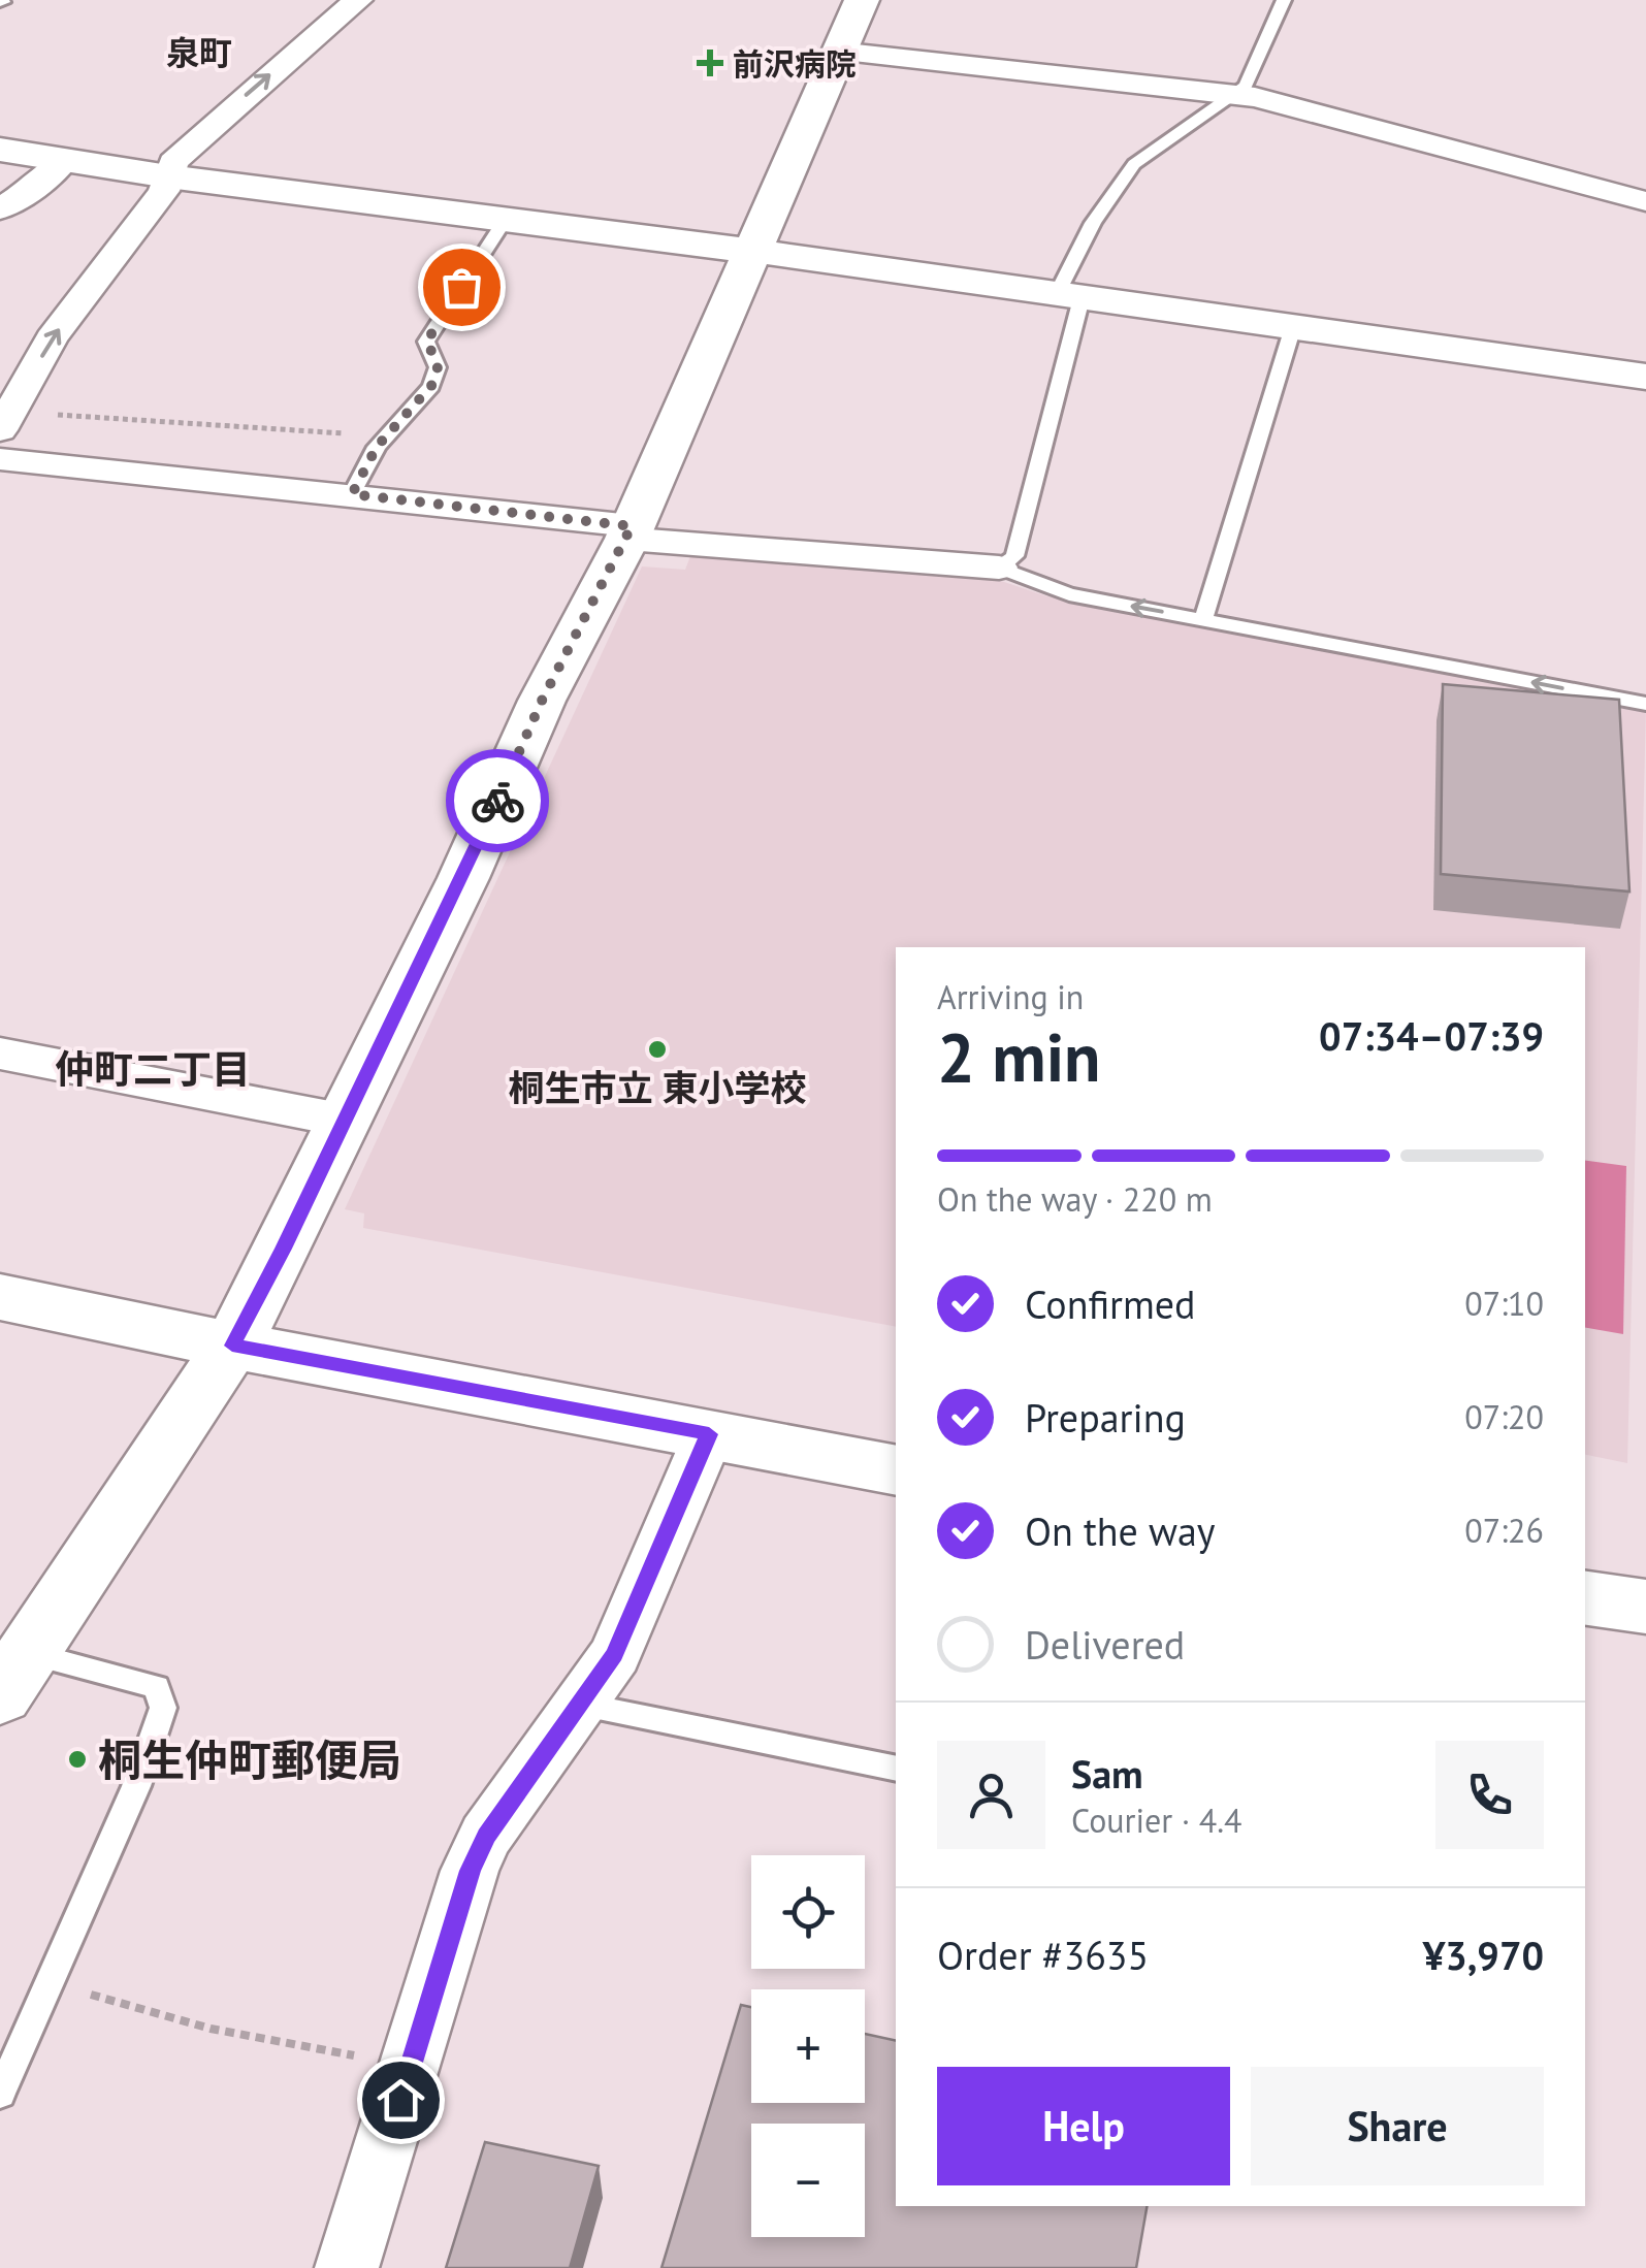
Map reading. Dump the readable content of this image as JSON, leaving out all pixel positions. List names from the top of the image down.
{
  "districts": ["泉町", "仲町二丁目"],
  "places": {
    "health": ["前沢病院"],
    "other": ["桐生市立 東小学校", "桐生仲町郵便局"]
  },
  "page": {
    "heading": ["2 min", "Arriving in", "07:34–07:39"],
    "panel": [
      "Sam",
      "Courier · 4.4",
      "Order #3635",
      "¥3,970"
    ],
    "bar": "On the way · 220 m",
    "list": [
      ["Confirmed", "07:10"],
      ["Preparing", "07:20"],
      ["On the way", "07:26"],
      "Delivered"
    ],
    "map_buttons": ["+", "−"],
    "buttons": ["Help", "Share"]
  }
}
